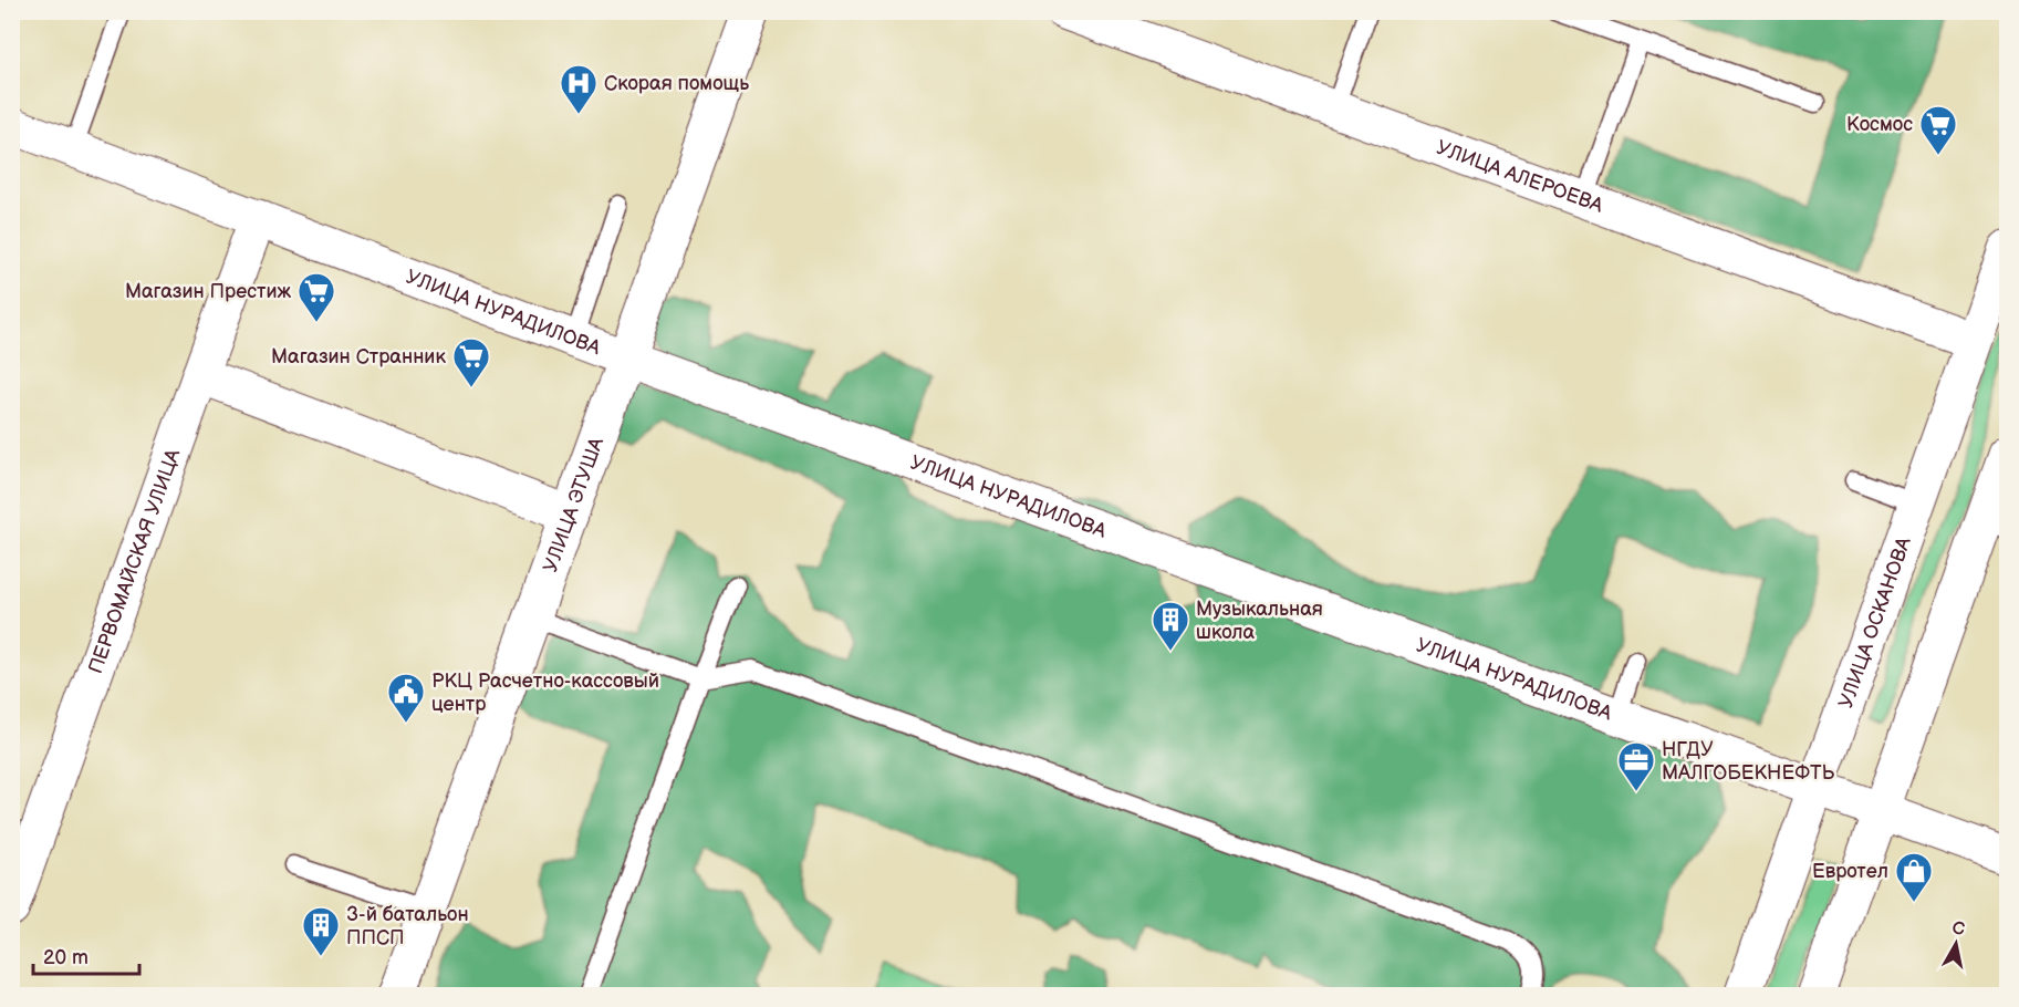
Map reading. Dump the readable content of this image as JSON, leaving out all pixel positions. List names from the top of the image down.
{
  "streets": {
    "street": [
      "УЛИЦА АЛЕРОЕВА",
      "УЛИЦА НУРАДИЛОВА",
      "УЛИЦА ЭТУША",
      "ПЕРВОМАЙСКАЯ УЛИЦА",
      "УЛИЦА ОСКАНОВА"
    ]
  },
  "crossings": [
    ["УЛИЦА АЛЕРОЕВА", "УЛИЦА ОСКАНОВА"],
    ["УЛИЦА НУРАДИЛОВА", "УЛИЦА ЭТУША"],
    ["УЛИЦА НУРАДИЛОВА", "ПЕРВОМАЙСКАЯ УЛИЦА"],
    ["УЛИЦА НУРАДИЛОВА", "УЛИЦА ОСКАНОВА"]
  ],
  "places": {
    "hospital": ["Скорая помощь"],
    "supermarket": ["Космос", "Магазин Престиж", "Магазин Странник"],
    "building": ["Музыкальная школа", "3-й батальон ППСП"],
    "public building": ["РКЦ Расчетно-кассовый центр"],
    "office": ["НГДУ МАЛГОБЕКНЕФТЬ"],
    "shop": ["Евротел"]
  },
  "scale_bar": "20 m",
  "north": "top"
}
